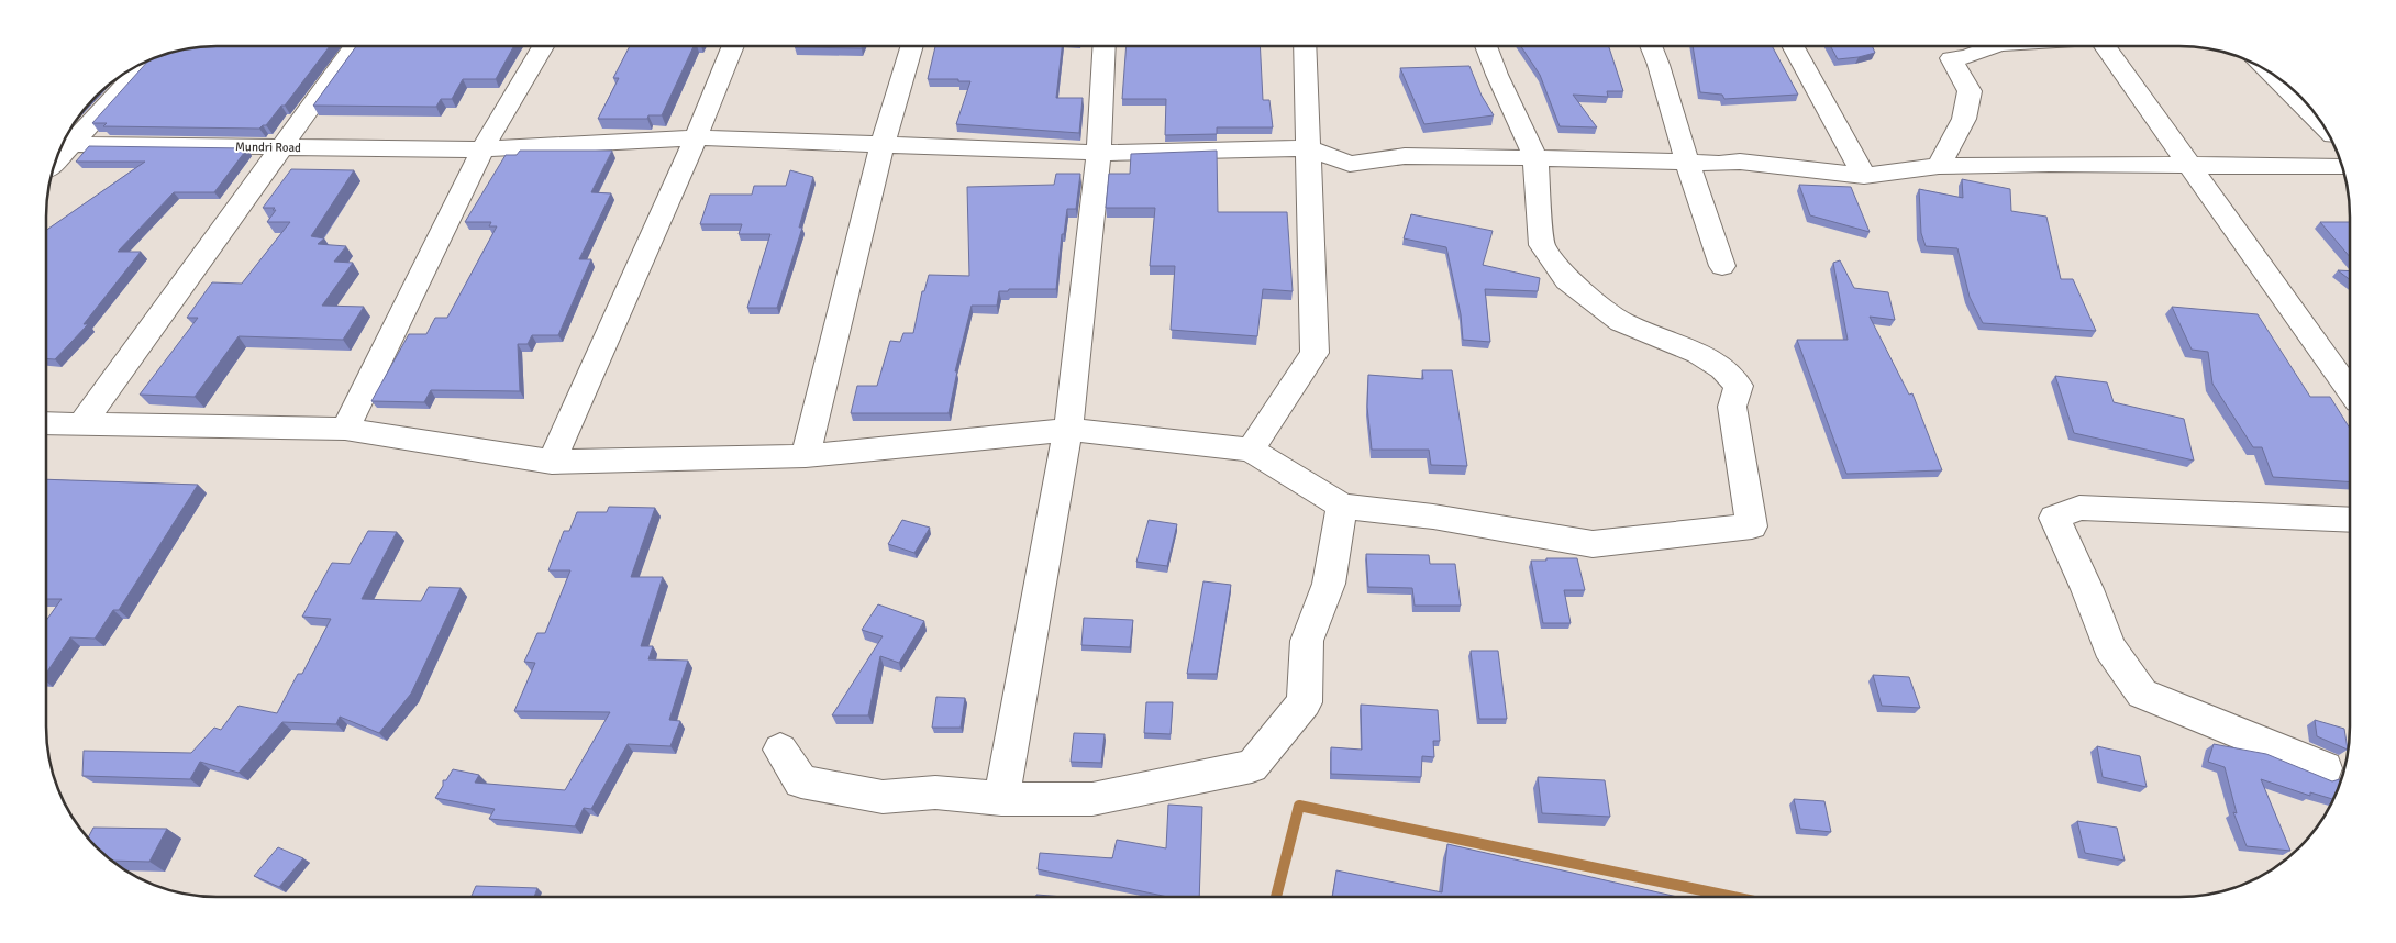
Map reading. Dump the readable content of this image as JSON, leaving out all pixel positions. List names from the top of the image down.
{
  "streets": {
    "street": ["Mundri Road"]
  }
}
